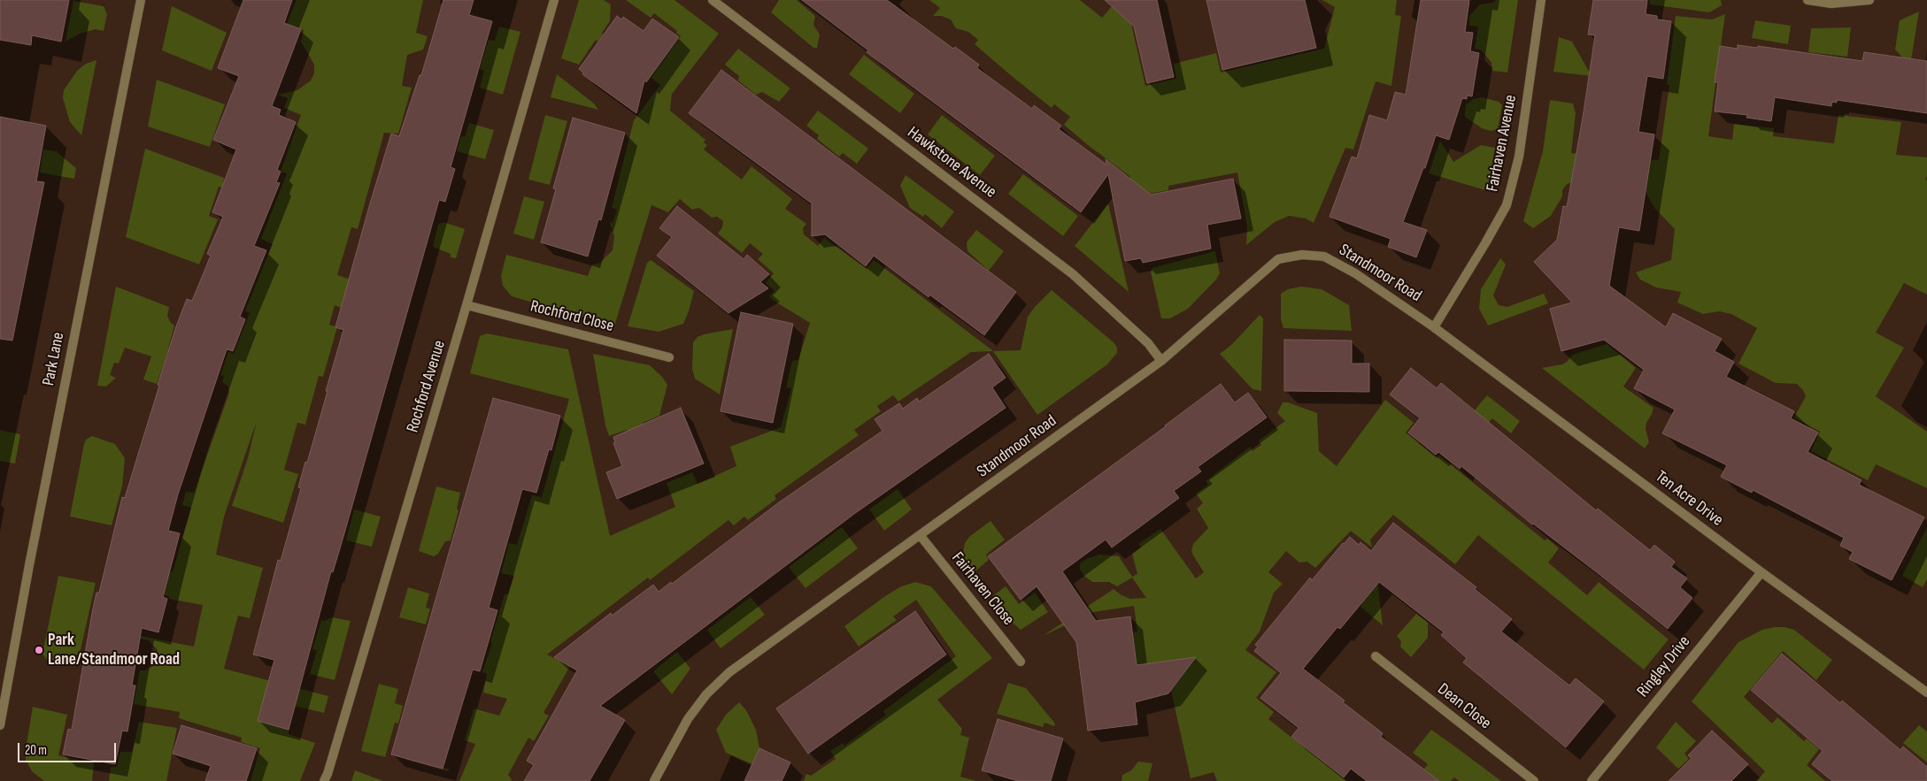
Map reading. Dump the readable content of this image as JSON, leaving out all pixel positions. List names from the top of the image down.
{
  "streets": {
    "street": [
      "Fairhaven Avenue",
      "Hawkstone Avenue",
      "Standmoor Road",
      "Rochford Close",
      "Park Lane",
      "Rochford Avenue",
      "Ten Acre Drive",
      "Fairhaven Close",
      "Ringley Drive",
      "Dean Close"
    ]
  },
  "crossings": [
    ["Fairhaven Avenue", "Standmoor Road"],
    ["Fairhaven Avenue", "Ten Acre Drive"],
    ["Hawkstone Avenue", "Standmoor Road"],
    ["Standmoor Road", "Ten Acre Drive"],
    ["Standmoor Road", "Fairhaven Close"],
    ["Rochford Close", "Rochford Avenue"],
    ["Ten Acre Drive", "Ringley Drive"]
  ],
  "places": ["Park Lane/Standmoor Road"],
  "scale_bar": "20 m"
}
